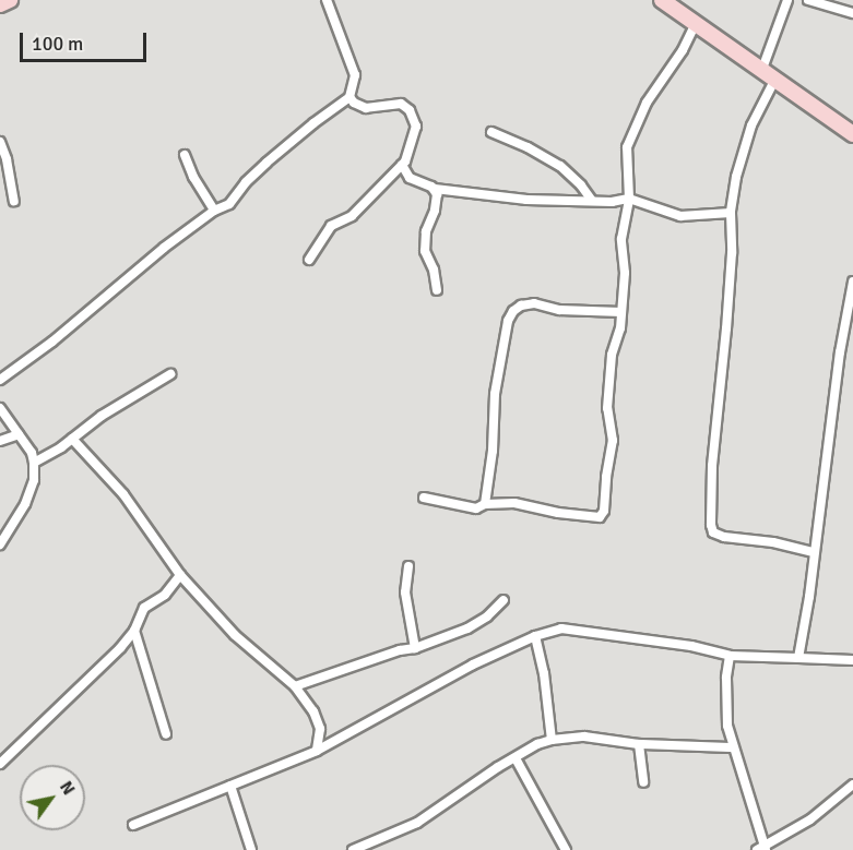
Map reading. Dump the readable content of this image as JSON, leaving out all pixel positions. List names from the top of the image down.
{
  "scale_bar": "100 m",
  "north": "top right"
}
